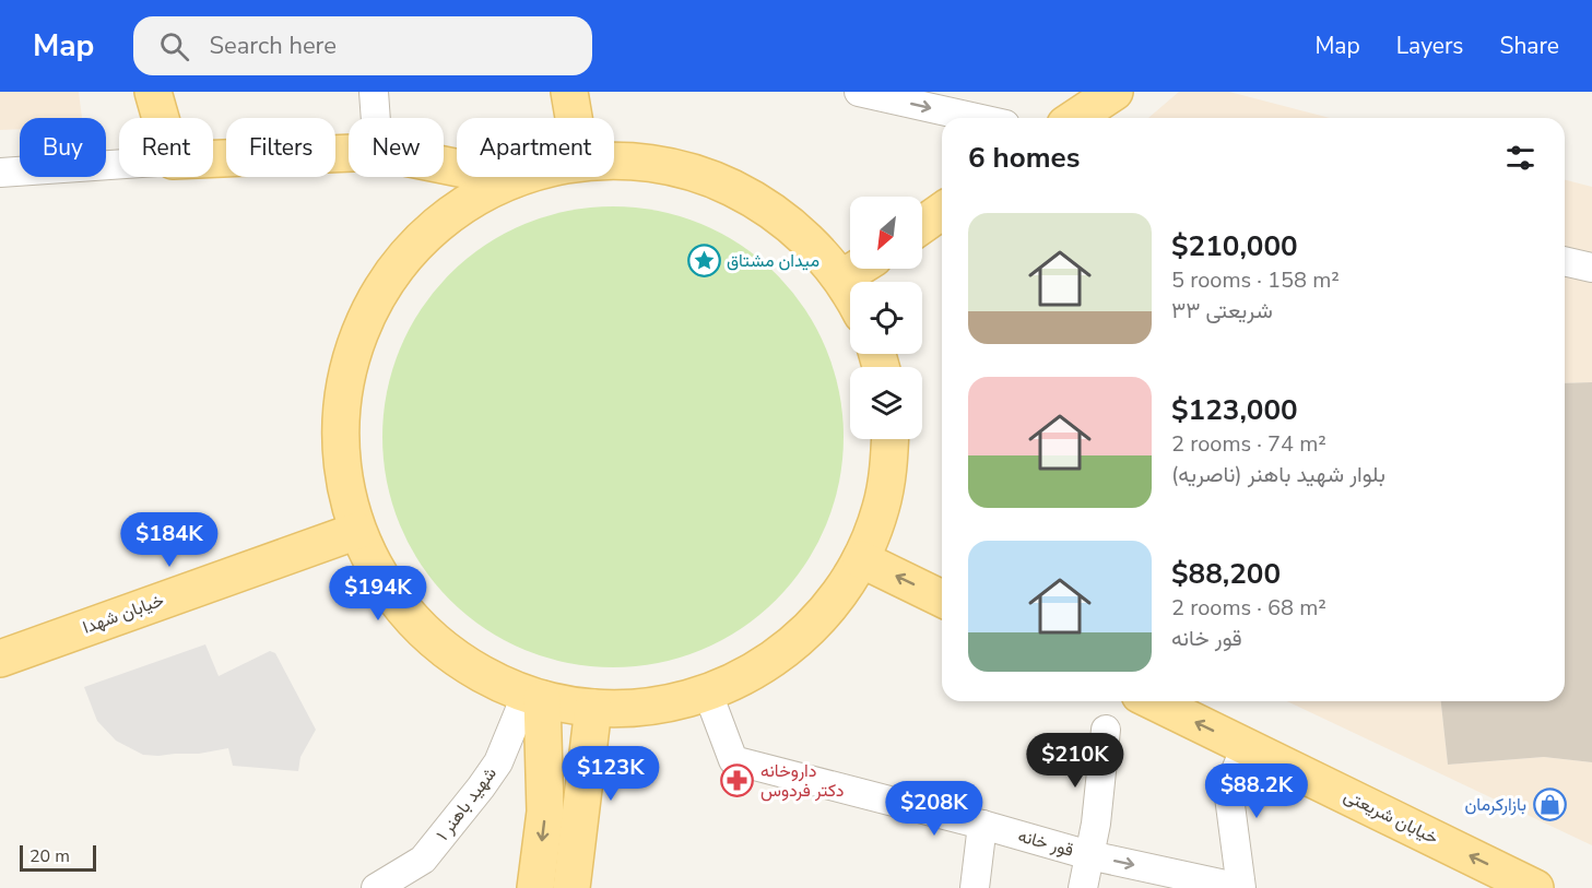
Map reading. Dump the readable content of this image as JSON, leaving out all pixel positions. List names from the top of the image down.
{
  "streets": {
    "main road": ["خیابان شهدا", "خیابان شریعتی"],
    "street": ["شهید باهنر ۱", "قور خانه"]
  },
  "crossings": [
    ["خیابان شریعتی", "قور خانه"]
  ],
  "one_way": ["خیابان شریعتی"],
  "places": {
    "place": ["ميدان مشتاق"],
    "pharmacy": ["داروخانه دکتر فردوس"],
    "shop": ["بازارکرمان"]
  },
  "scale_bar": "20 m",
  "north": "bottom left",
  "page": {
    "header": "Map",
    "search": "Search here",
    "nav": ["Map", "Layers", "Share"],
    "chip": [
      "Buy",
      "Rent",
      "Filters",
      "New",
      "Apartment"
    ],
    "heading": "6 homes",
    "list": [
      {
        "name": "$210,000",
        "note": "5 rooms · 158 m² · شریعتی ۳۳"
      },
      {
        "name": "$123,000",
        "note": "2 rooms · 74 m² · بلوار شهید باهنر (ناصریه)"
      },
      {
        "name": "$88,200",
        "note": "2 rooms · 68 m² · قور خانه"
      }
    ],
    "price": [
      "$184K",
      "$194K",
      "$210K",
      "$123K",
      "$88.2K",
      "$208K"
    ],
    "scale": "20 m"
  }
}
